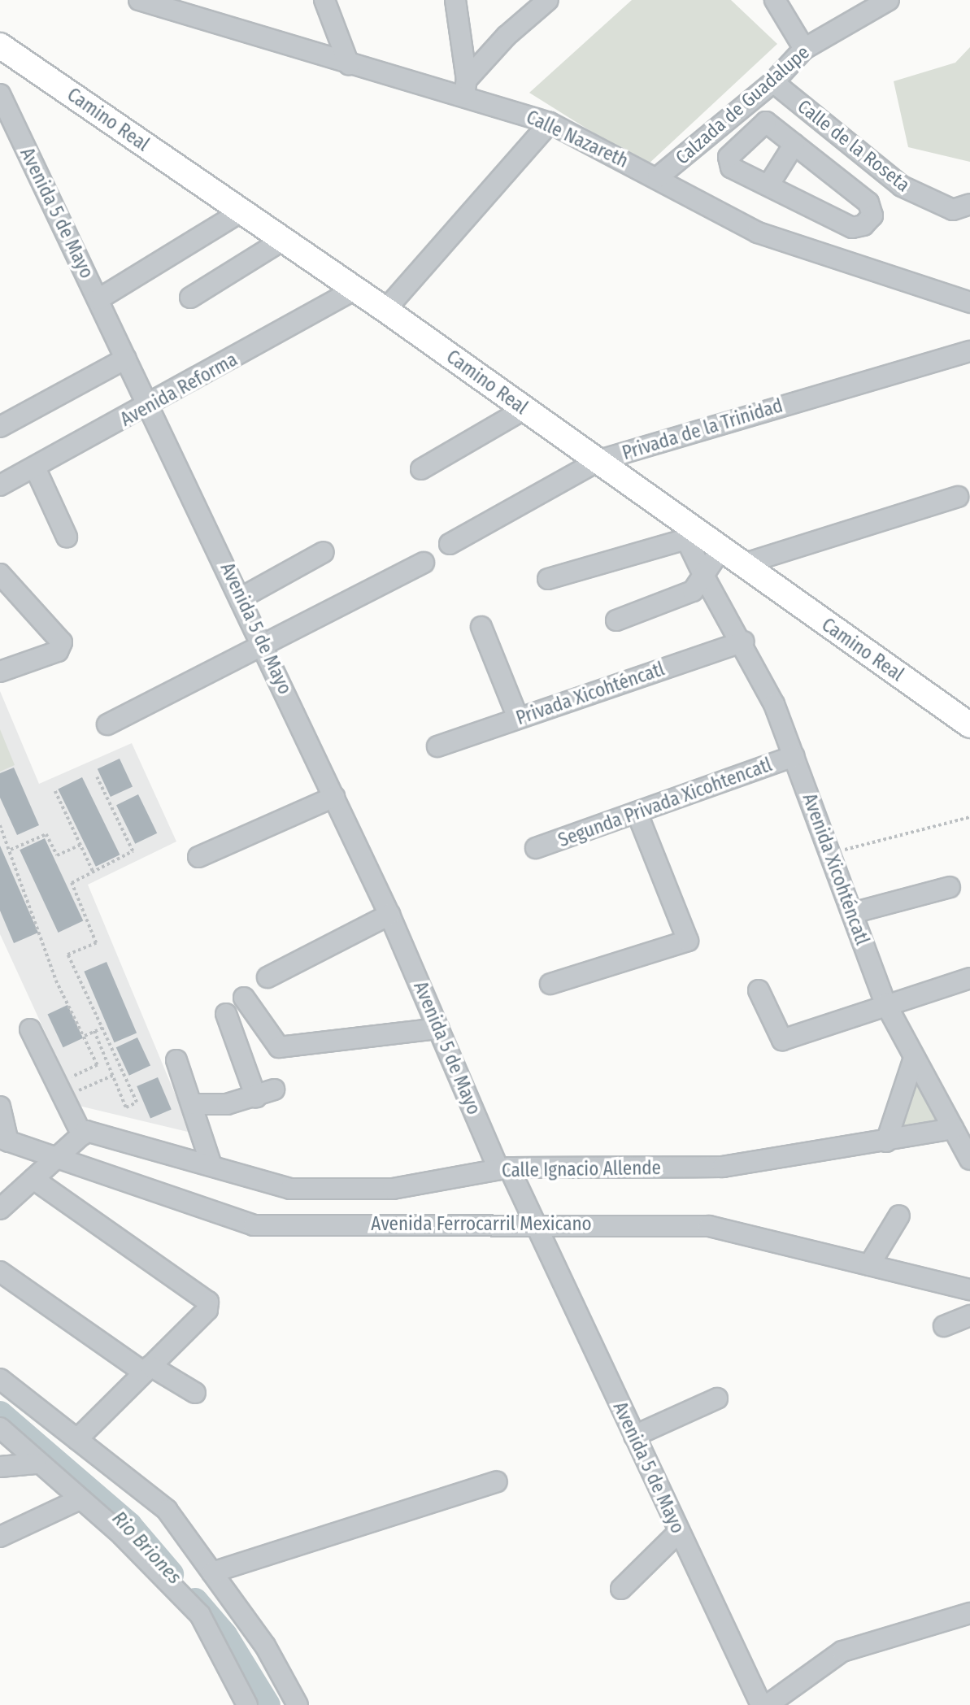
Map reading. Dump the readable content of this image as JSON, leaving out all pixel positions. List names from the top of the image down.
{
  "streets": {
    "main road": ["Camino Real"],
    "street": [
      "Calzada de Guadalupe",
      "Calle Nazareth",
      "Calle de la Roseta",
      "Avenida 5 de Mayo",
      "Avenida Reforma",
      "Privada de la Trinidad",
      "Privada Xicohténcatl",
      "Segunda Privada Xicohtencatl",
      "Avenida Xicohténcatl",
      "Calle Ignacio Allende",
      "Avenida Ferrocarril Mexicano"
    ]
  },
  "crossings": [
    ["Calzada de Guadalupe", "Calle Nazareth"],
    ["Calzada de Guadalupe", "Calle de la Roseta"],
    ["Camino Real", "Avenida Reforma"],
    ["Camino Real", "Privada de la Trinidad"],
    ["Camino Real", "Avenida Xicohténcatl"],
    ["Avenida 5 de Mayo", "Avenida Reforma"],
    ["Avenida 5 de Mayo", "Calle Ignacio Allende"],
    ["Avenida 5 de Mayo", "Avenida Ferrocarril Mexicano"],
    ["Privada Xicohténcatl", "Avenida Xicohténcatl"],
    ["Segunda Privada Xicohtencatl", "Avenida Xicohténcatl"],
    ["Avenida Xicohténcatl", "Calle Ignacio Allende"]
  ],
  "water": ["Rio Briones"]
}
